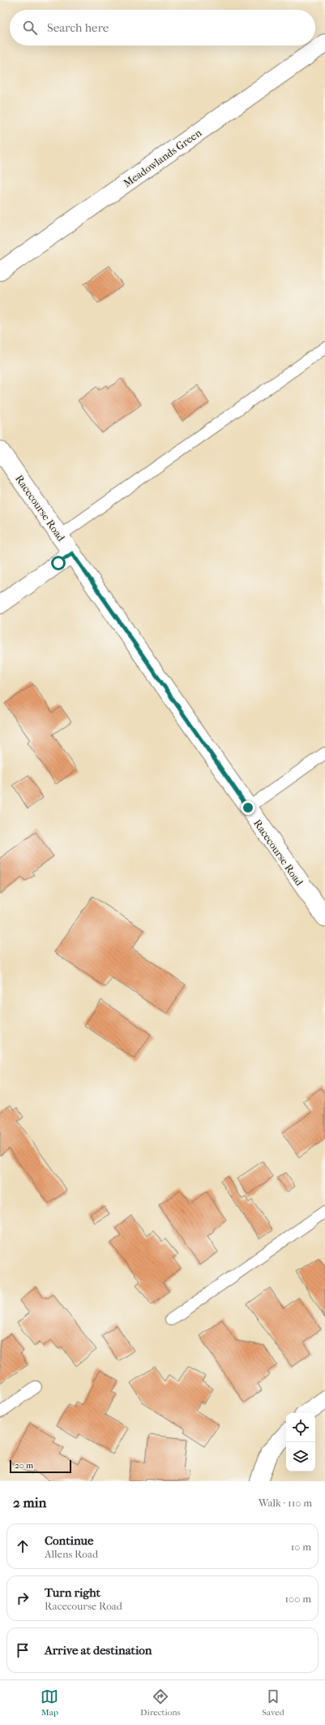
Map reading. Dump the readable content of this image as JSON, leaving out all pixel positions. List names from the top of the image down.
{
  "streets": {
    "street": ["Meadowlands Green", "Racecourse Road"]
  },
  "scale_bar": "20 m",
  "page": {
    "search": "Search here",
    "scale": "20 m",
    "heading": ["2 min", "Walk · 110 m"],
    "list": [
      ["Continue", "Allens Road", "10 m"],
      ["Turn right", "Racecourse Road", "100 m"],
      "Arrive at destination"
    ],
    "nav": ["Map", "Directions", "Saved"]
  }
}
